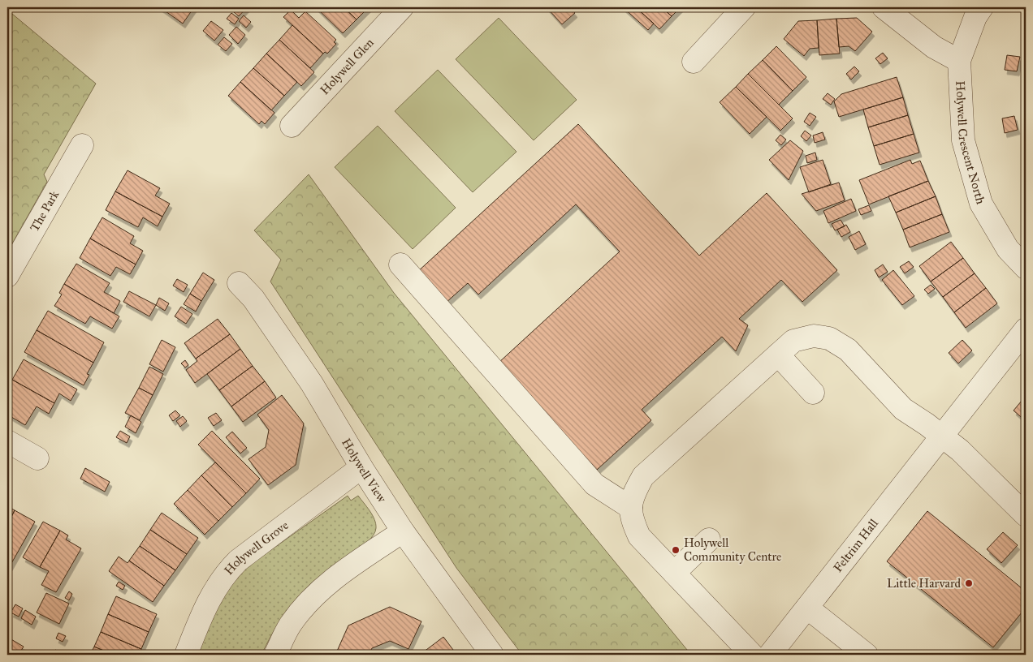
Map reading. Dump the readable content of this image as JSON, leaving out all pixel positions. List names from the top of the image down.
{
  "streets": {
    "street": [
      "Holywell Glen",
      "Holywell Crescent North",
      "The Park",
      "Holywell View",
      "Feltrim Hall",
      "Holywell Grove"
    ]
  },
  "crossings": [
    ["Holywell View", "Holywell Grove"]
  ],
  "places": ["Holywell Community Centre", "Little Harvard"]
}
